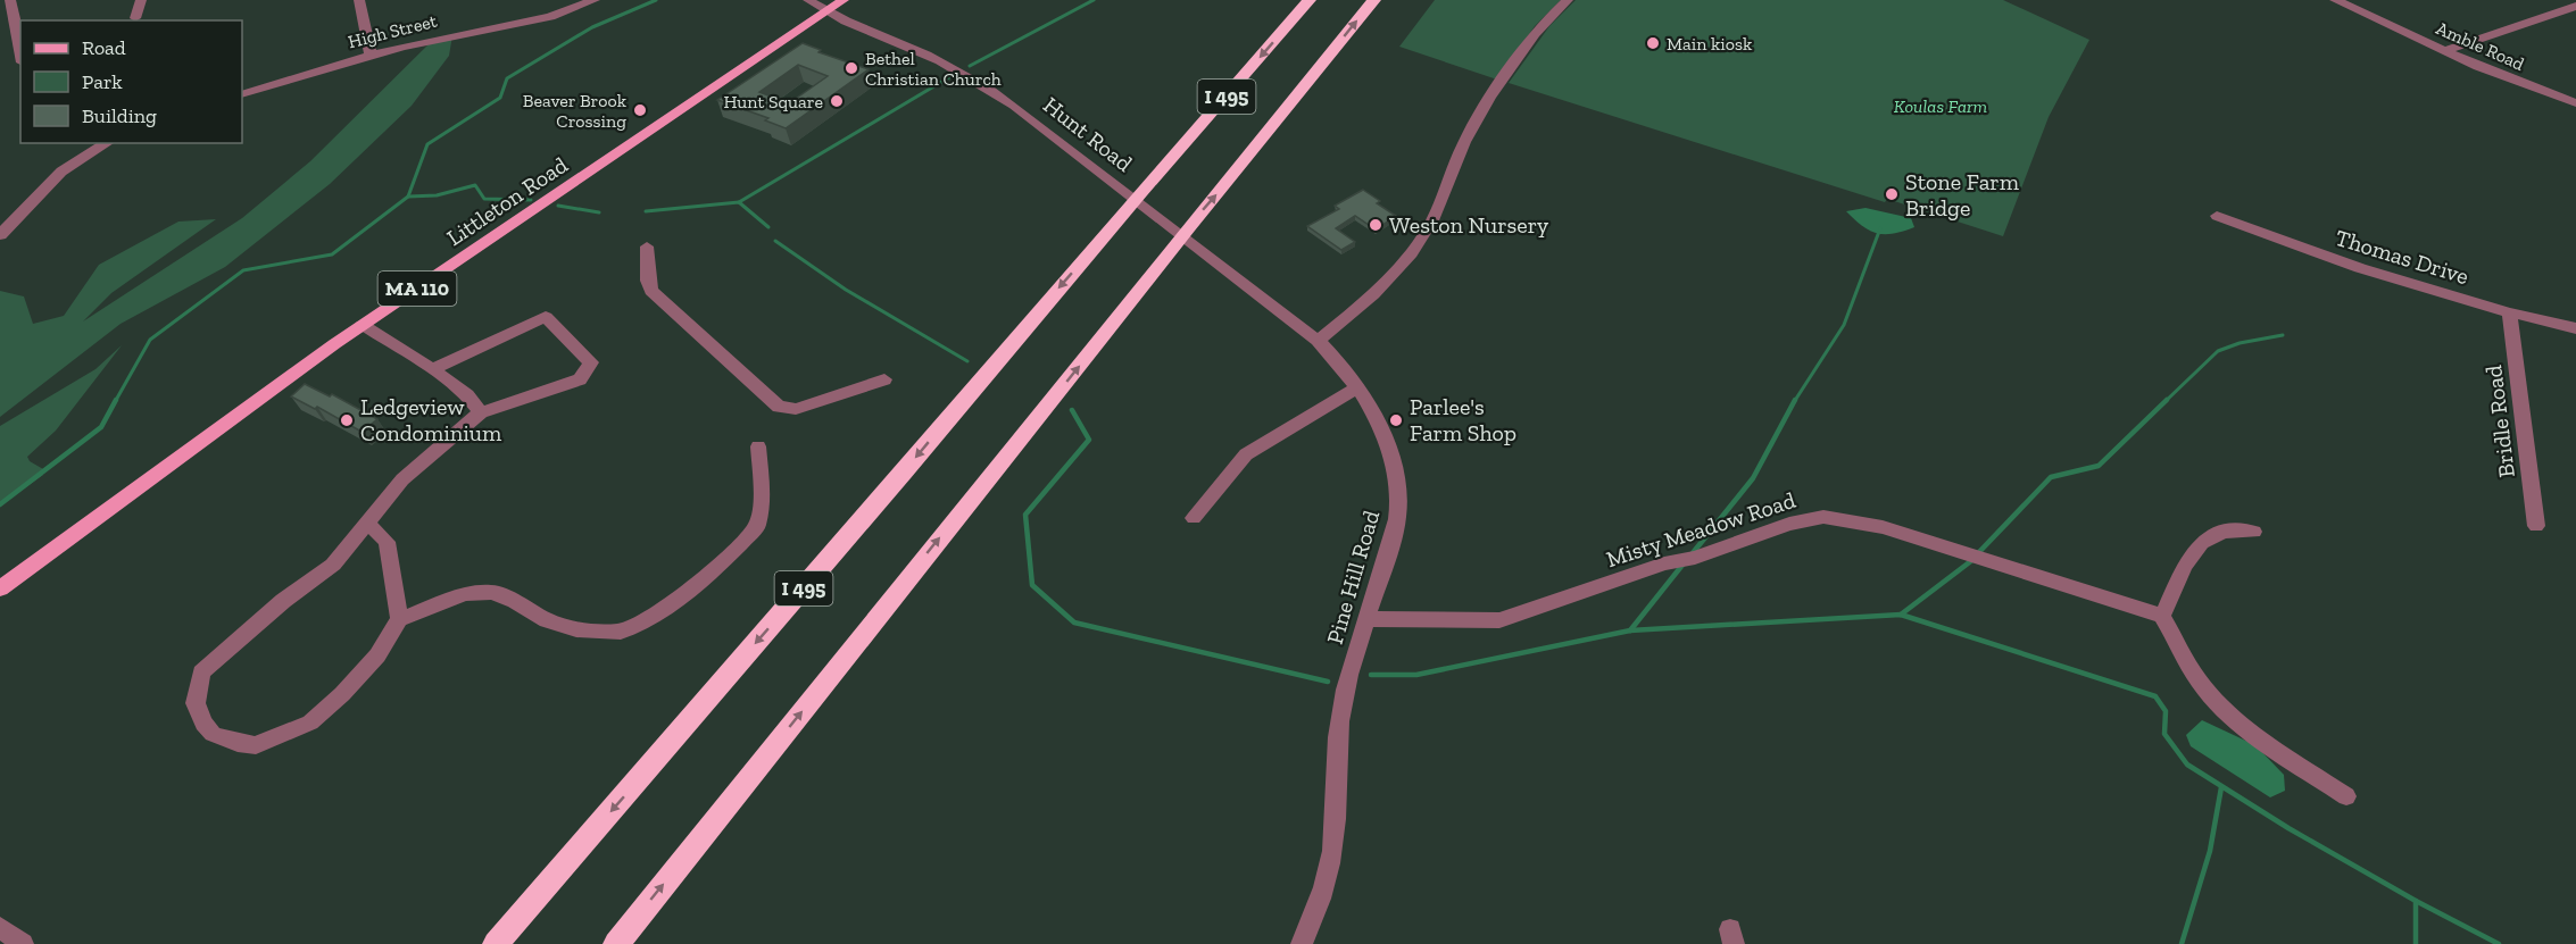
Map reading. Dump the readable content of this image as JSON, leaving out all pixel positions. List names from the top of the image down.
{
  "streets": {
    "highway": ["I 495"],
    "main road": ["Littleton Road", "MA 110"],
    "street": [
      "High Street",
      "Amble Road",
      "Hunt Road",
      "Thomas Drive",
      "Bridle Road",
      "Misty Meadow Road",
      "Pine Hill Road"
    ]
  },
  "crossings": [
    ["Hunt Road", "Littleton Road"],
    ["Hunt Road", "Pine Hill Road"],
    ["Thomas Drive", "Bridle Road"],
    ["Misty Meadow Road", "Pine Hill Road"]
  ],
  "parks": ["Koulas Farm"],
  "places": [
    "Main kiosk",
    "Bethel Christian Church",
    "Hunt Square",
    "Beaver Brook Crossing",
    "Stone Farm Bridge",
    "Weston Nursery",
    "Ledgeview Condominium",
    "Parlee's Farm Shop"
  ],
  "legend": ["Road", "Park", "Building"]
}
